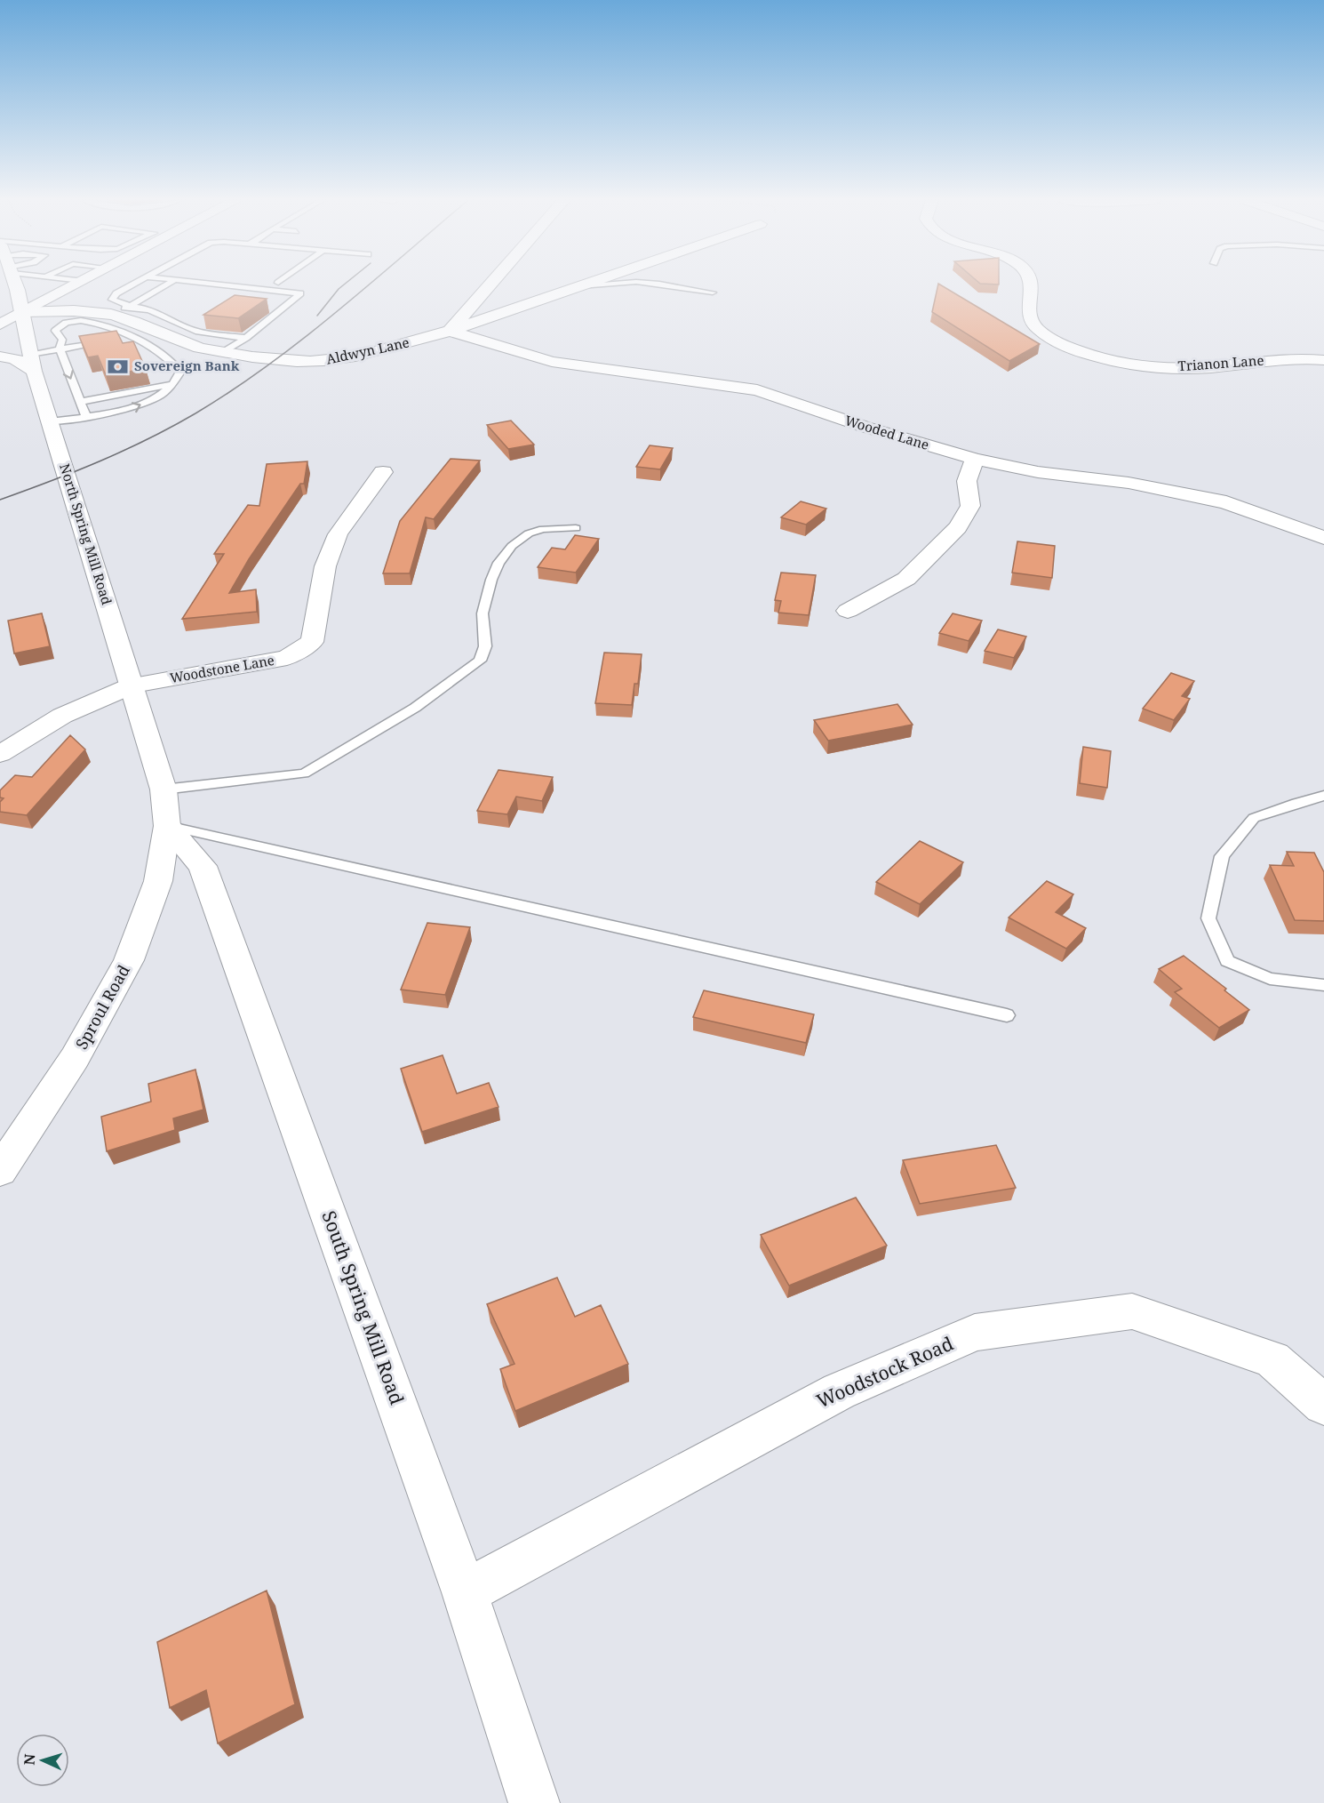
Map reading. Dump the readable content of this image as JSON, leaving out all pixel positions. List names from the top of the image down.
{
  "streets": {
    "main road": [
      "Aldwyn Lane",
      "Trianon Lane",
      "Wooded Lane",
      "North Spring Mill Road",
      "Woodstone Lane",
      "Sproul Road",
      "South Spring Mill Road",
      "Woodstock Road"
    ]
  },
  "crossings": [
    ["Aldwyn Lane", "Wooded Lane"],
    ["Aldwyn Lane", "North Spring Mill Road"],
    ["North Spring Mill Road", "Woodstone Lane"],
    ["North Spring Mill Road", "Sproul Road"],
    ["North Spring Mill Road", "South Spring Mill Road"],
    ["Sproul Road", "South Spring Mill Road"],
    ["South Spring Mill Road", "Woodstock Road"]
  ],
  "places": {
    "bank": ["Sovereign Bank"]
  },
  "north": "left"
}
